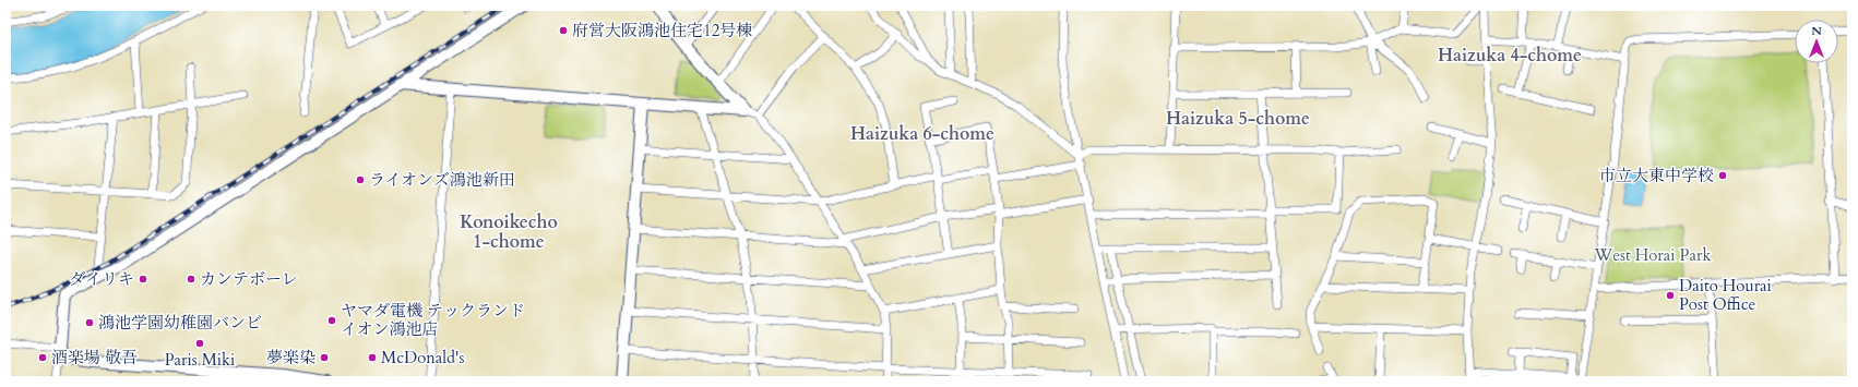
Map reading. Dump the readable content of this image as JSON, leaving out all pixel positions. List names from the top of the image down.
{
  "districts": [
    "Haizuka 4-chome",
    "Haizuka 5-chome",
    "Haizuka 6-chome",
    "Konoikecho 1-chome"
  ],
  "parks": ["West Horai Park"],
  "places": [
    "府営大阪鴻池住宅12号棟",
    "市立大東中学校",
    "ライオンズ鴻池新田",
    "ダイリキ",
    "カンテボーレ",
    "Daito Hourai Post Office",
    "ヤマダ電機 テックランド イオン鴻池店",
    "鴻池学園幼稚園バンビ",
    "Paris Miki",
    "酒楽場 敬吾",
    "夢楽染",
    "McDonald's"
  ],
  "north": "top"
}
